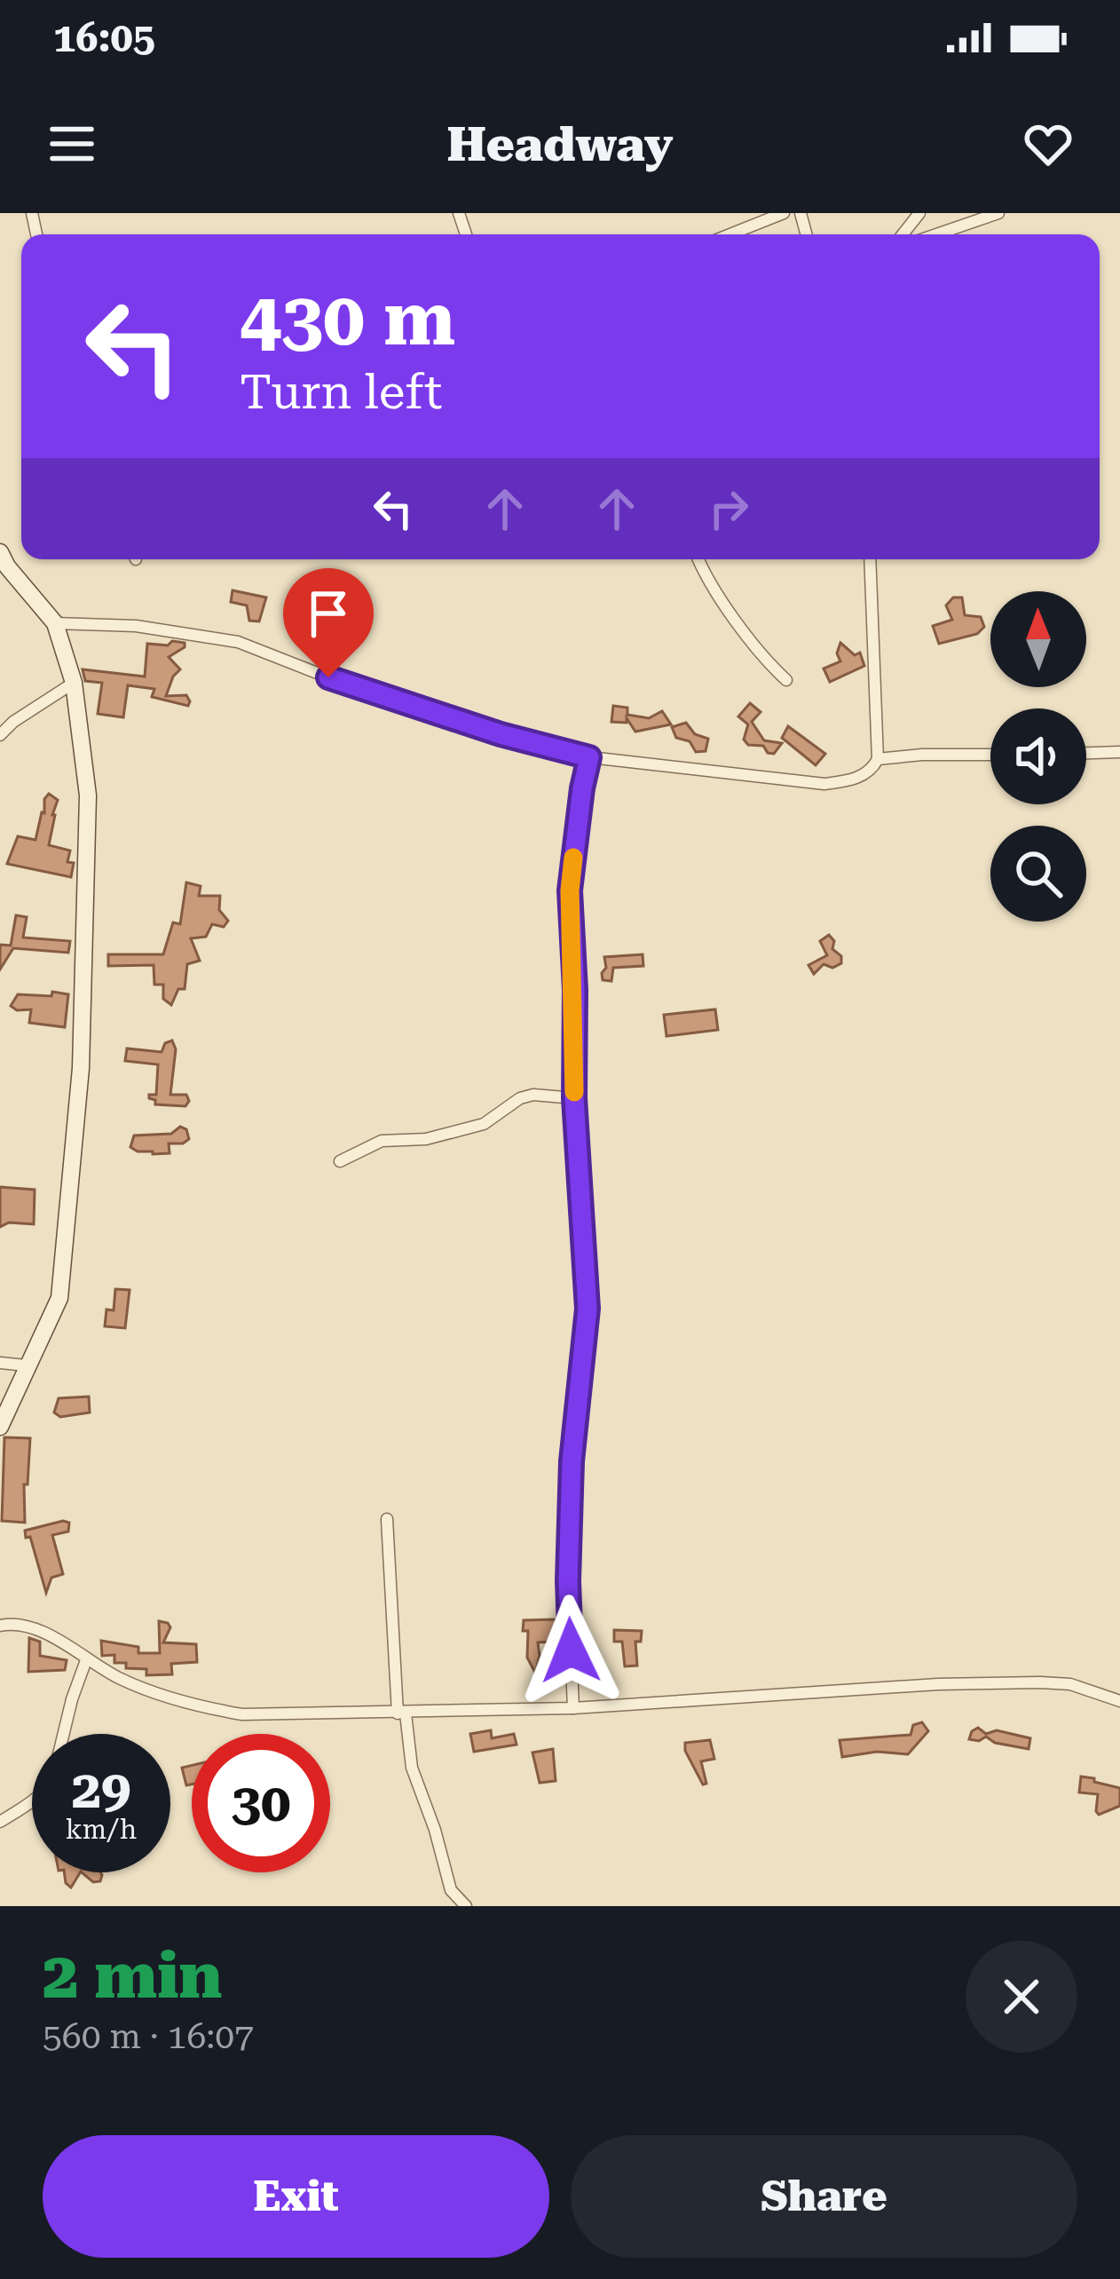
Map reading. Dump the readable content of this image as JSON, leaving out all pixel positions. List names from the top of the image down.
{
  "north": "top",
  "page": {
    "status": "16:05",
    "header": "Headway",
    "turn": ["430 m", "Turn left"],
    "speed": "29 km/h",
    "limit": "30",
    "heading": ["2 min", "560 m · 16:07"],
    "buttons": ["Exit", "Share"]
  }
}
